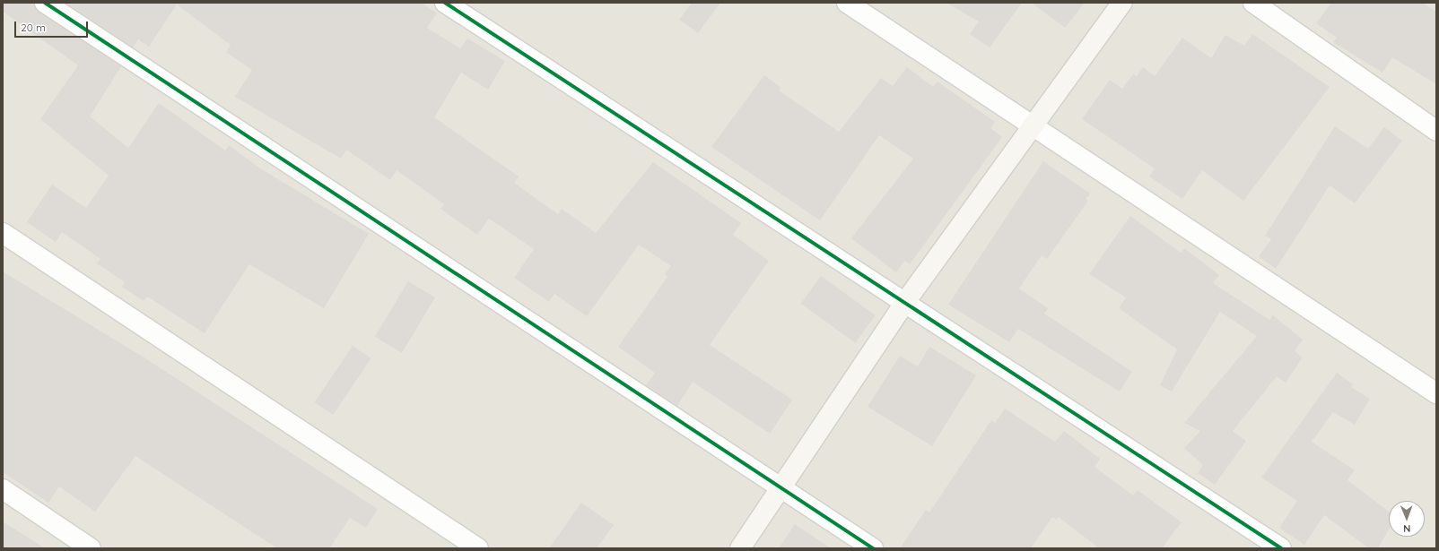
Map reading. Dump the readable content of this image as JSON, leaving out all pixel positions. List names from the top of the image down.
{
  "scale_bar": "20 m",
  "north": "bottom"
}
